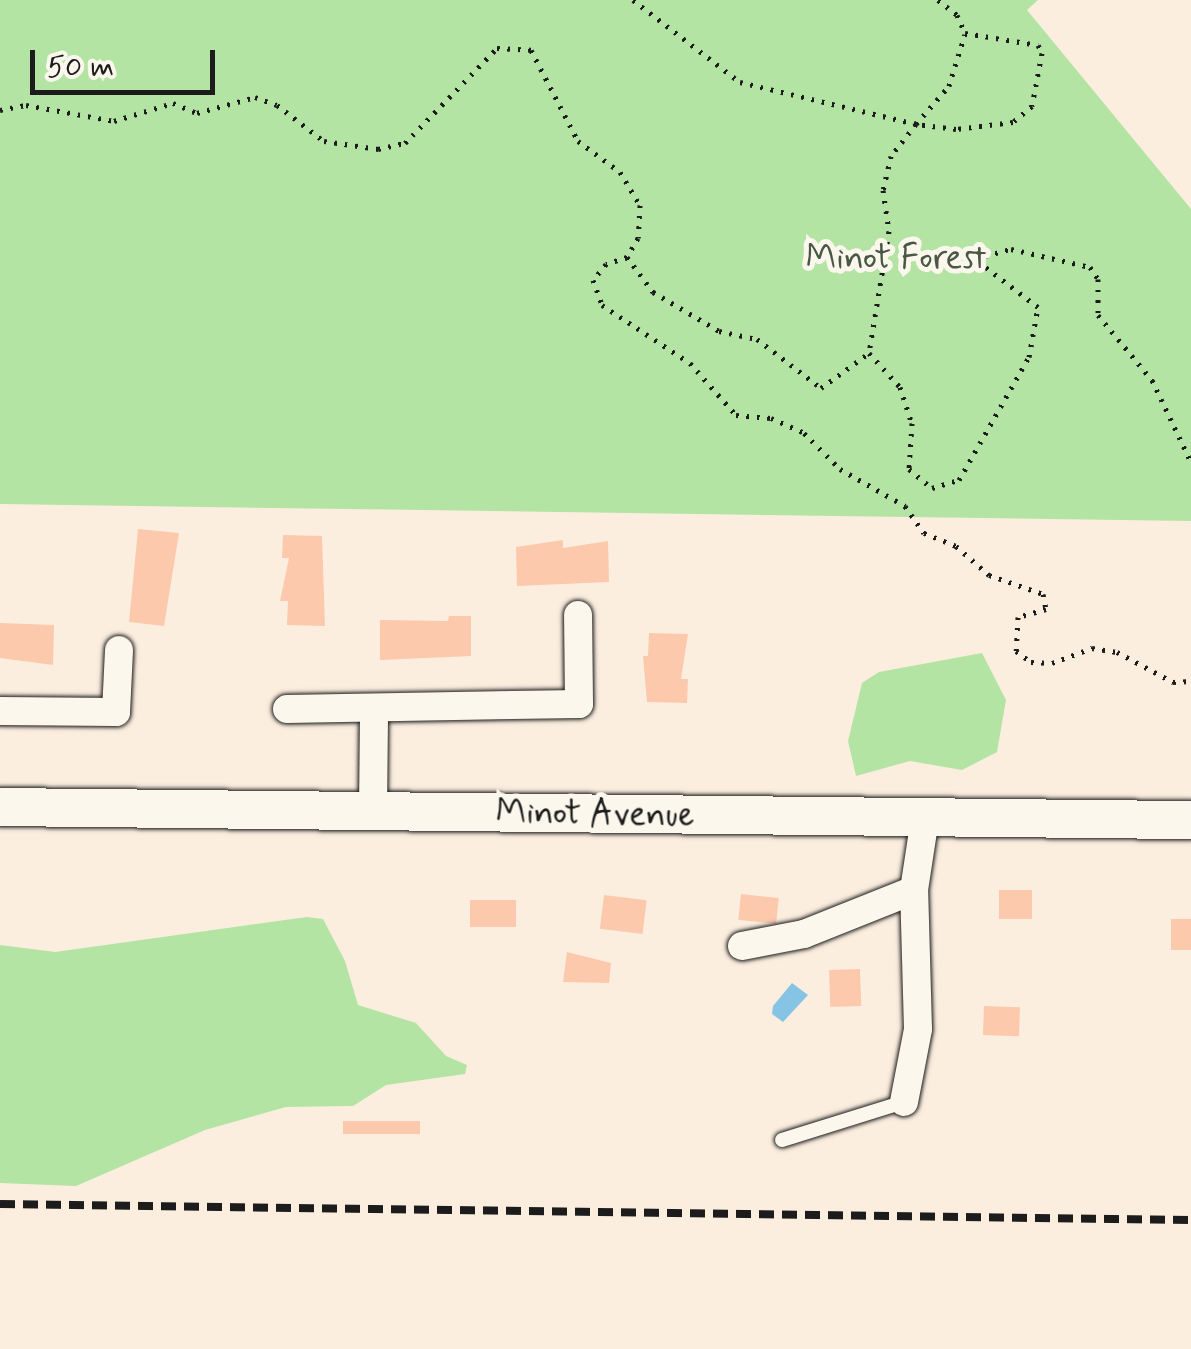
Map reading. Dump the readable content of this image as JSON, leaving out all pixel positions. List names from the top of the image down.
{
  "streets": {
    "main road": ["Minot Avenue"]
  },
  "parks": ["Minot Forest"],
  "scale_bar": "50 m"
}
